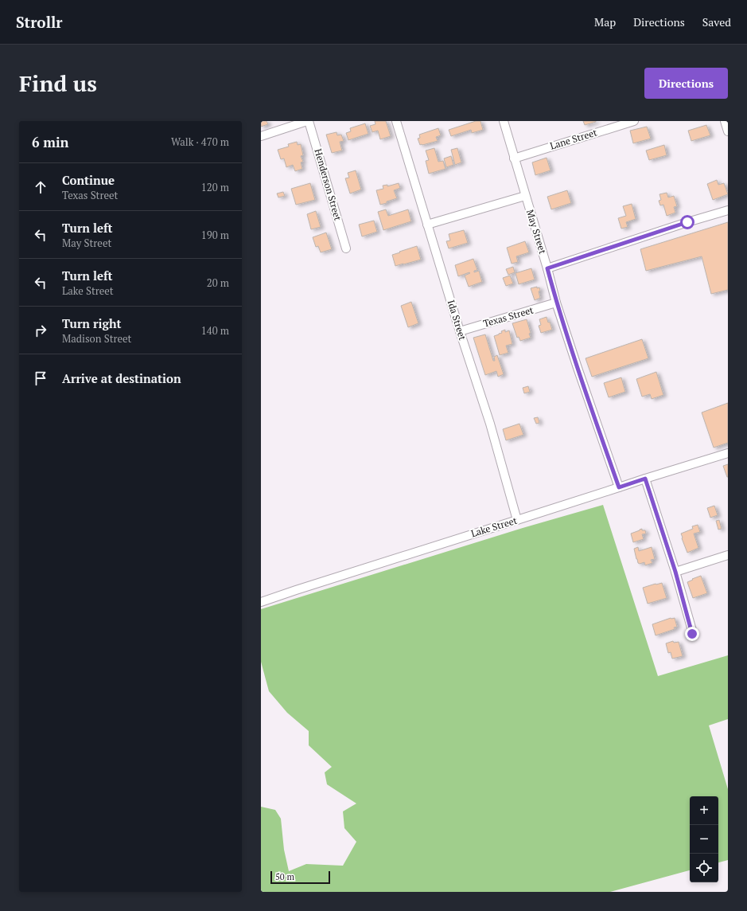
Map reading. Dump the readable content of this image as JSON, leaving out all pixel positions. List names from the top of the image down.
{
  "streets": {
    "street": [
      "Lane Street",
      "Henderson Street",
      "May Street",
      "Texas Street",
      "Ida Street",
      "Lake Street"
    ]
  },
  "crossings": [
    ["Lane Street", "May Street"],
    ["May Street", "Texas Street"],
    ["May Street", "Lake Street"],
    ["Texas Street", "Ida Street"],
    ["Ida Street", "Lake Street"]
  ],
  "scale_bar": "50 m",
  "page": {
    "header": "Strollr",
    "nav": ["Map", "Directions", "Saved"],
    "buttons": "Directions",
    "title": "Find us",
    "heading": ["6 min", "Walk · 470 m"],
    "list": [
      ["Continue", "Texas Street", "120 m"],
      ["Turn left", "May Street", "190 m"],
      ["Turn left", "Lake Street", "20 m"],
      ["Turn right", "Madison Street", "140 m"],
      "Arrive at destination"
    ],
    "map_buttons": ["+", "−"],
    "scale": "50 m"
  }
}
